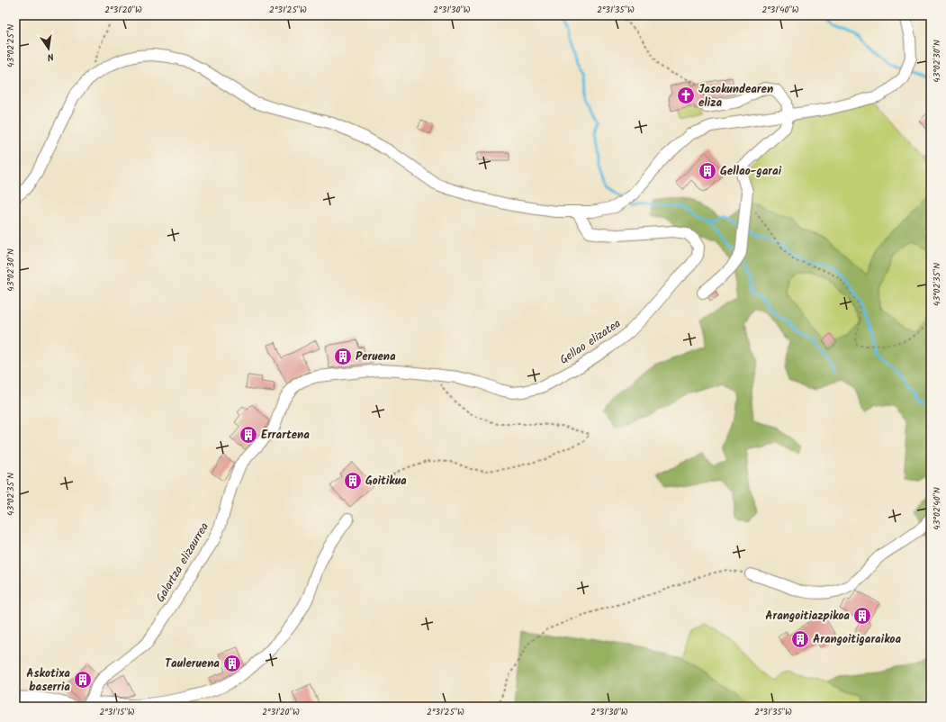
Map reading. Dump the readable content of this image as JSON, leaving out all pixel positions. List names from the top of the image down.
{
  "streets": {
    "street": ["Gellao elizatea", "Galartza elizaurrea"]
  },
  "crossings": [
    ["Gellao elizatea", "Galartza elizaurrea"]
  ],
  "places": {
    "church": ["Jasokundearen eliza"],
    "building": [
      "Gellao-garai",
      "Peruena",
      "Errartena",
      "Goitikua",
      "Arangoitiazpikoa",
      "Arangoitigaraikoa",
      "Tauleruena",
      "Askotixa baserria"
    ]
  },
  "north": "bottom",
  "coordinates": [
    "2°31'20\"W",
    "2°31'25\"W",
    "2°31'30\"W",
    "2°31'35\"W",
    "2°31'40\"W",
    "43°02'25\"N",
    "43°02'30\"N",
    "43°02'35\"N",
    "43°02'40\"N",
    "2°31'15\"W"
  ]
}
